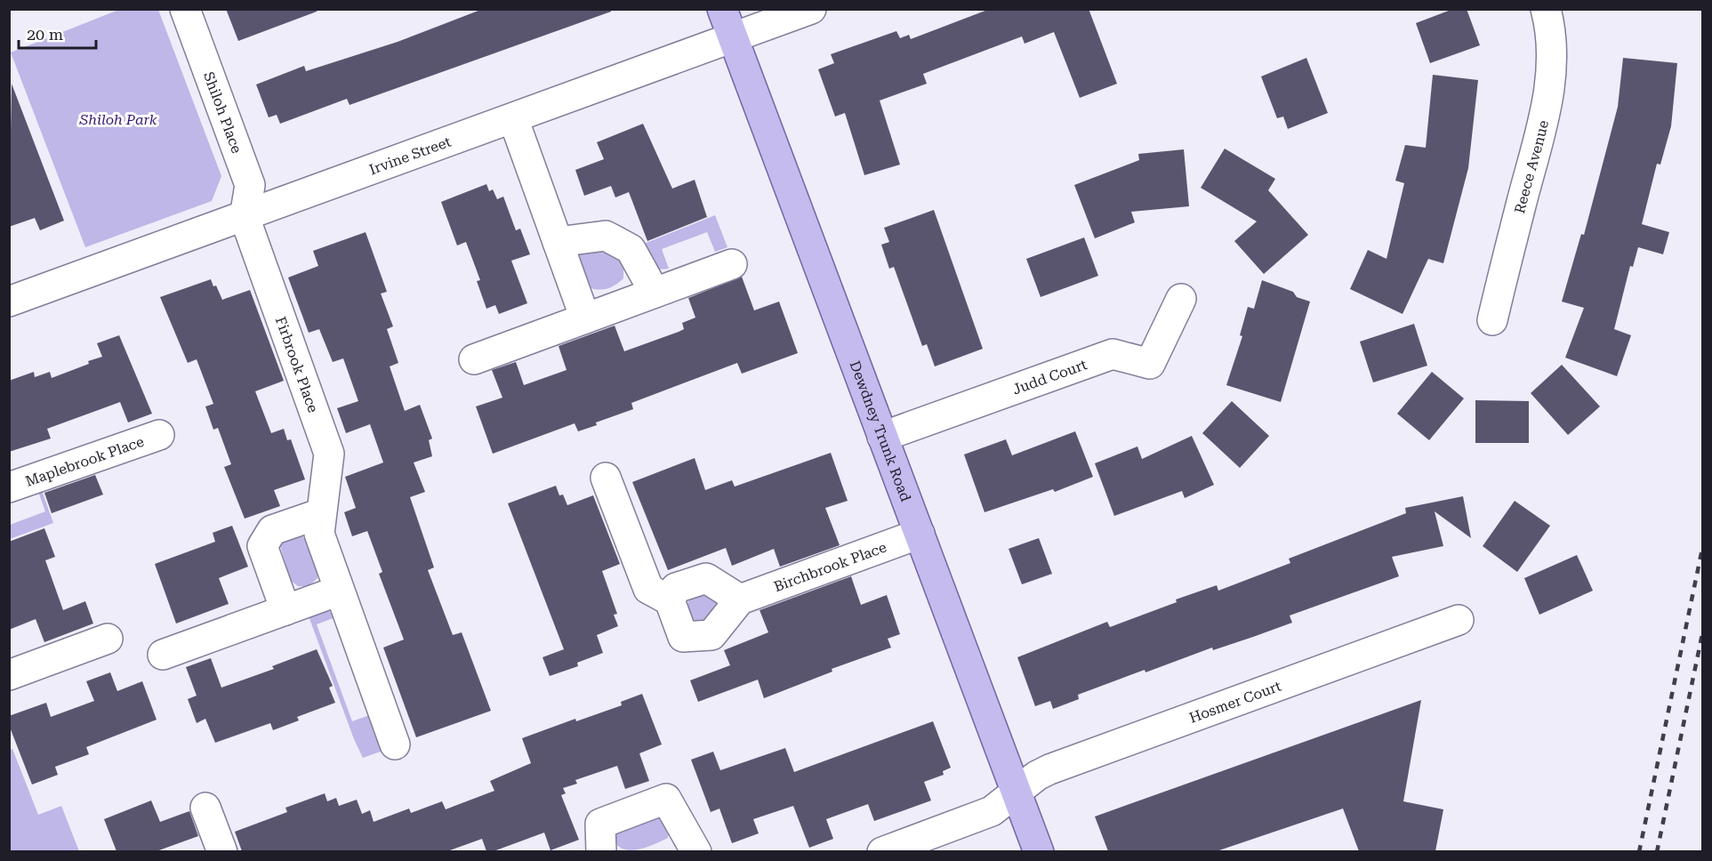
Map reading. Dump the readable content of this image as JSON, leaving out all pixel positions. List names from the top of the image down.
{
  "streets": {
    "main road": ["Dewdney Trunk Road"],
    "street": [
      "Shiloh Place",
      "Irvine Street",
      "Reece Avenue",
      "Firbrook Place",
      "Judd Court",
      "Maplebrook Place",
      "Birchbrook Place",
      "Hosmer Court"
    ]
  },
  "crossings": [
    ["Shiloh Place", "Irvine Street"],
    ["Shiloh Place", "Firbrook Place"],
    ["Irvine Street", "Firbrook Place"],
    ["Irvine Street", "Dewdney Trunk Road"],
    ["Judd Court", "Dewdney Trunk Road"],
    ["Dewdney Trunk Road", "Birchbrook Place"],
    ["Dewdney Trunk Road", "Hosmer Court"]
  ],
  "parks": ["Shiloh Park"],
  "scale_bar": "20 m"
}
